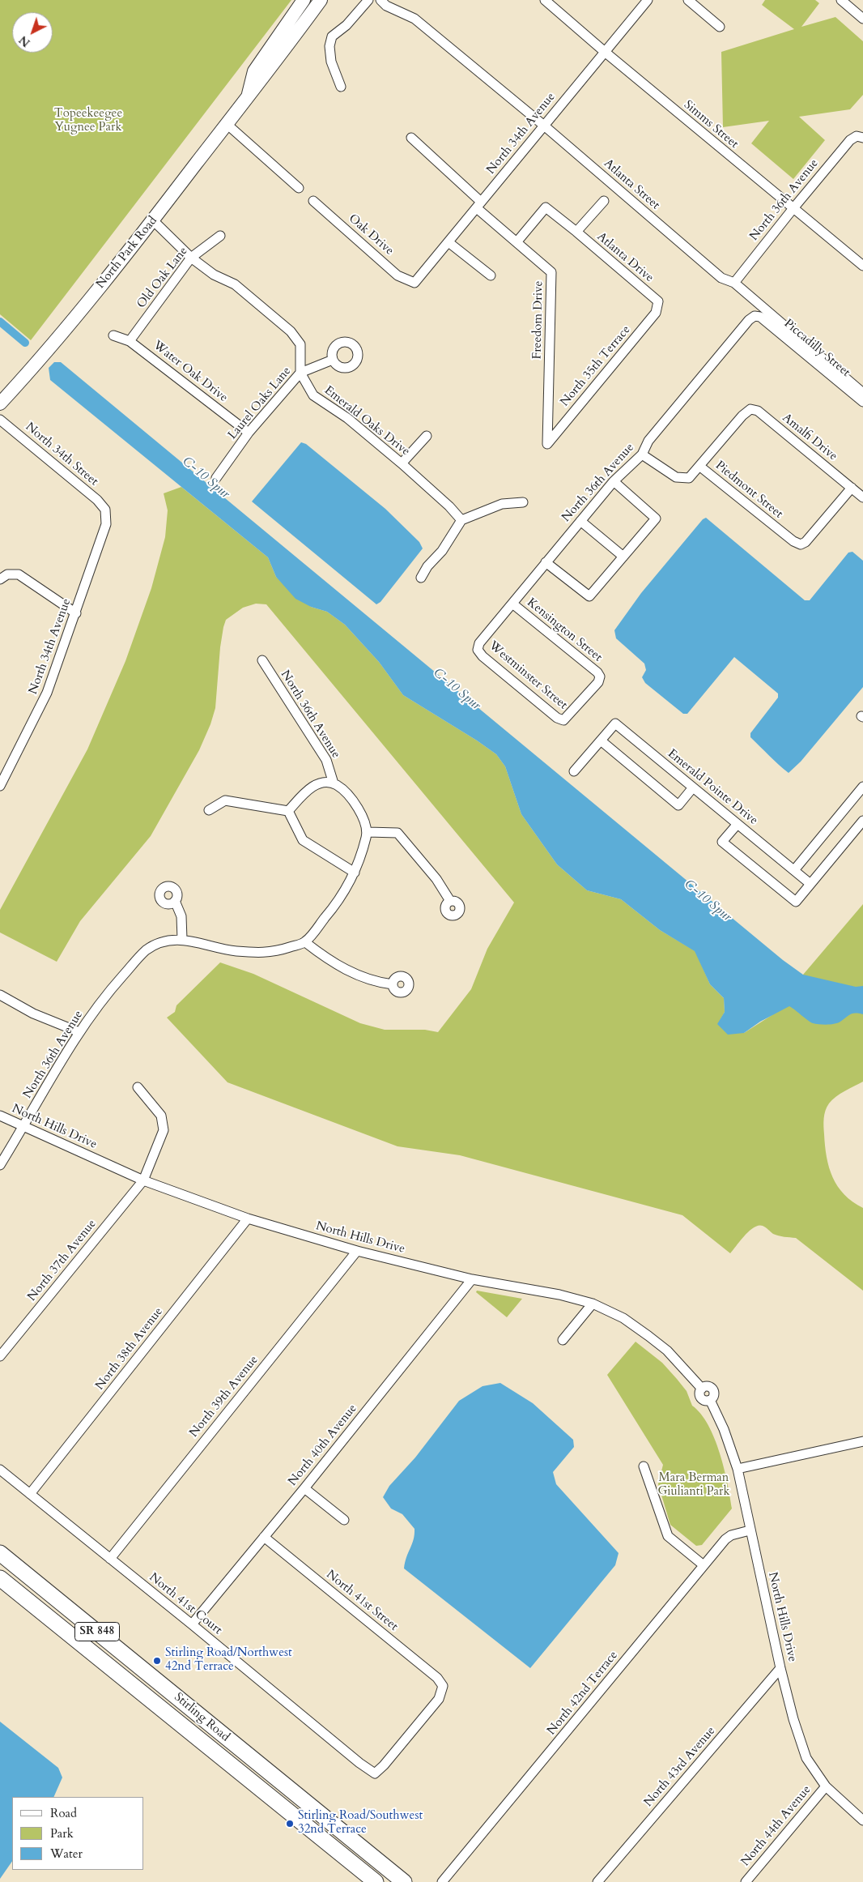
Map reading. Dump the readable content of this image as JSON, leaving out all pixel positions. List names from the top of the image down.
{
  "streets": {
    "main road": ["SR 848", "Stirling Road"],
    "street": [
      "Simms Street",
      "North 34th Avenue",
      "Atlanta Street",
      "North 36th Avenue",
      "Oak Drive",
      "North Park Road",
      "Atlanta Drive",
      "Old Oak Lane",
      "Freedom Drive",
      "Piccadilly Street",
      "North 35th Terrace",
      "Water Oak Drive",
      "Laurel Oaks Lane",
      "Emerald Oaks Drive",
      "Amalfi Drive",
      "North 34th Street",
      "Piedmont Street",
      "Kensington Street",
      "Westminster Street",
      "Emerald Pointe Drive",
      "North Hills Drive",
      "North 37th Avenue",
      "North 38th Avenue",
      "North 39th Avenue",
      "North 40th Avenue",
      "North 41st Street",
      "North 41st Court",
      "North 42nd Terrace",
      "North 43rd Avenue",
      "North 44th Avenue"
    ]
  },
  "crossings": [
    ["Simms Street", "North 34th Avenue"],
    ["Simms Street", "North 36th Avenue"],
    ["North 34th Avenue", "Atlanta Street"],
    ["North 34th Avenue", "Oak Drive"],
    ["North 34th Avenue", "Freedom Drive"],
    ["North 34th Avenue", "North 34th Street"],
    ["Atlanta Street", "North 36th Avenue"],
    ["North 36th Avenue", "Piccadilly Street"],
    ["North 36th Avenue", "Piedmont Street"],
    ["North 36th Avenue", "Kensington Street"],
    ["North 36th Avenue", "Westminster Street"],
    ["North 36th Avenue", "North Hills Drive"],
    ["North Park Road", "Emerald Oaks Drive"],
    ["Atlanta Drive", "Freedom Drive"],
    ["Atlanta Drive", "North 35th Terrace"],
    ["Old Oak Lane", "Water Oak Drive"],
    ["Old Oak Lane", "Emerald Oaks Drive"],
    ["Freedom Drive", "North 35th Terrace"],
    ["Water Oak Drive", "Laurel Oaks Lane"],
    ["Laurel Oaks Lane", "Emerald Oaks Drive"],
    ["Amalfi Drive", "Piedmont Street"],
    ["Kensington Street", "Westminster Street"],
    ["North Hills Drive", "North 37th Avenue"],
    ["North Hills Drive", "North 38th Avenue"],
    ["North Hills Drive", "North 39th Avenue"],
    ["North Hills Drive", "North 40th Avenue"],
    ["North Hills Drive", "North 42nd Terrace"],
    ["North Hills Drive", "North 43rd Avenue"],
    ["North Hills Drive", "North 44th Avenue"],
    ["North 38th Avenue", "North 41st Court"],
    ["North 39th Avenue", "North 41st Court"],
    ["North 40th Avenue", "North 41st Street"],
    ["North 40th Avenue", "North 41st Court"],
    ["North 41st Street", "North 41st Court"]
  ],
  "water": ["C-10 Spur"],
  "parks": ["Topeekeegee Yugnee Park", "Mara Berman Giulianti Park"],
  "places": ["Stirling Road/Northwest 42nd Terrace", "Stirling Road/Southwest 32nd Terrace"],
  "legend": ["Road", "Park", "Water"],
  "north": "bottom left"
}
